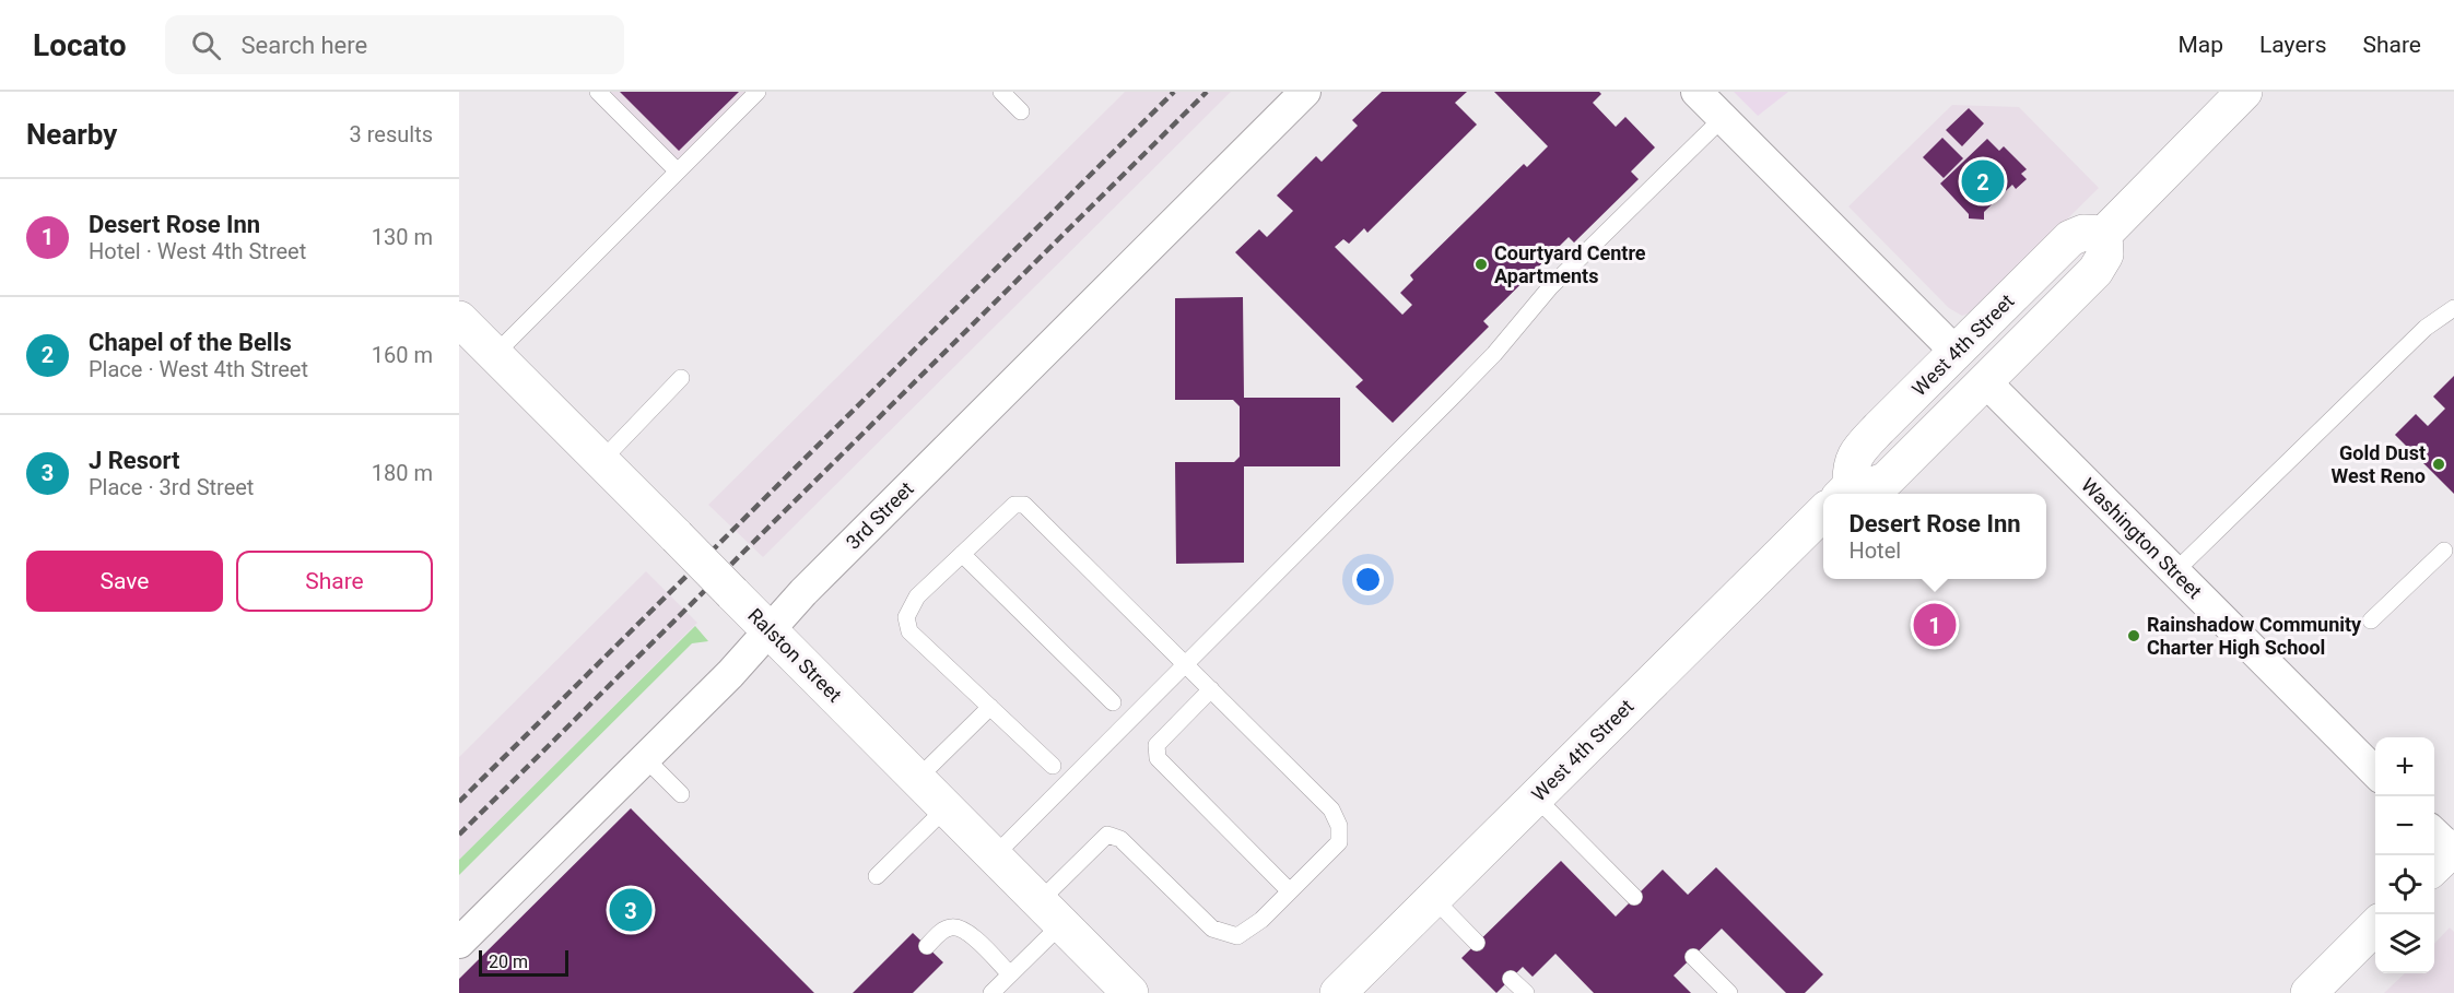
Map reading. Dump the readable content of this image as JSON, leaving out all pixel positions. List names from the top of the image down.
{
  "streets": {
    "main road": ["West 4th Street", "Ralston Street"],
    "street": ["3rd Street", "Washington Street"]
  },
  "crossings": [
    ["3rd Street", "Ralston Street"]
  ],
  "places": ["Courtyard Centre Apartments", "Gold Dust West Reno", "Rainshadow Community Charter High School"],
  "scale_bar": "20 m",
  "page": {
    "header": "Locato",
    "search": "Search here",
    "nav": ["Map", "Layers", "Share"],
    "heading": ["Nearby", "3 results"],
    "pins": ["2", "1", "3"],
    "list": [
      {
        "mark": "1",
        "name": "Desert Rose Inn",
        "note": "Hotel · West 4th Street",
        "value": "130 m"
      },
      {
        "mark": "2",
        "name": "Chapel of the Bells",
        "note": "Place · West 4th Street",
        "value": "160 m"
      },
      {
        "mark": "3",
        "name": "J Resort",
        "note": "Place · 3rd Street",
        "value": "180 m"
      }
    ],
    "popup": ["Desert Rose Inn", "Hotel"],
    "buttons": ["Save", "Share"],
    "map_buttons": ["+", "−"],
    "scale": "20 m"
  }
}
